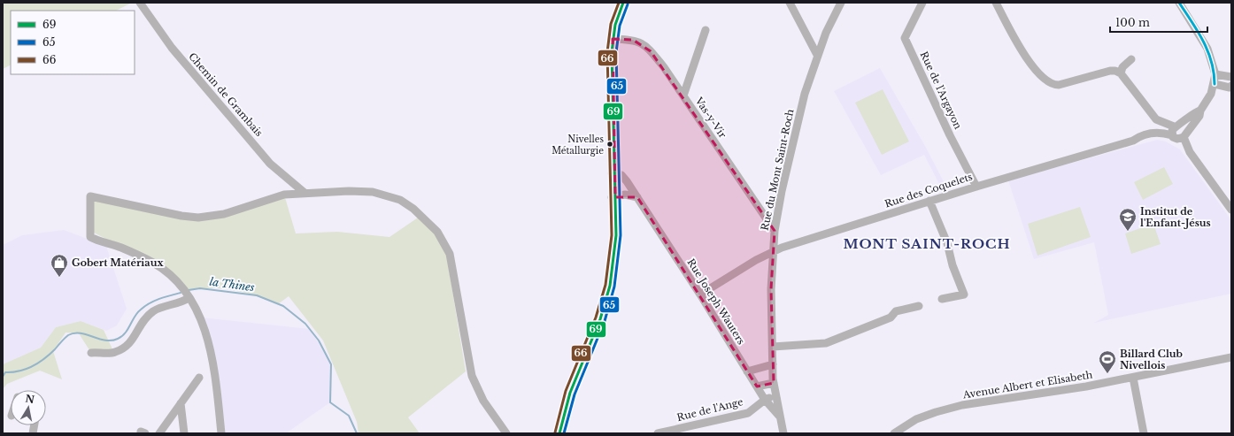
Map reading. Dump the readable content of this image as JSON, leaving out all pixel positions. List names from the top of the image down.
{
  "streets": {
    "street": [
      "Rue de l'Argayon",
      "Chemin de Grambais",
      "Vas-y-Vir",
      "Rue du Mont Saint-Roch",
      "Rue des Coquelets",
      "Rue Joseph Wauters",
      "Avenue Albert et Elisabeth",
      "Rue de l'Ange"
    ]
  },
  "crossings": [
    ["Rue de l'Argayon", "Rue des Coquelets"],
    ["Vas-y-Vir", "Rue du Mont Saint-Roch"],
    ["Rue du Mont Saint-Roch", "Rue des Coquelets"],
    ["Rue du Mont Saint-Roch", "Rue Joseph Wauters"],
    ["Rue du Mont Saint-Roch", "Rue de l'Ange"],
    ["Rue des Coquelets", "Rue Joseph Wauters"],
    ["Rue Joseph Wauters", "Rue de l'Ange"]
  ],
  "districts": ["MONT SAINT-ROCH"],
  "water": ["la Thines"],
  "places": {
    "other": ["Nivelles Métallurgie"],
    "school or university": ["Institut de l'Enfant-Jésus"],
    "shop": ["Gobert Matériaux"],
    "sports": ["Billard Club Nivellois"]
  },
  "lines": ["transit line 69", "transit line 66", "transit line 65"],
  "legend": ["69", "65", "66"],
  "scale_bar": "100 m",
  "north": "top"
}
